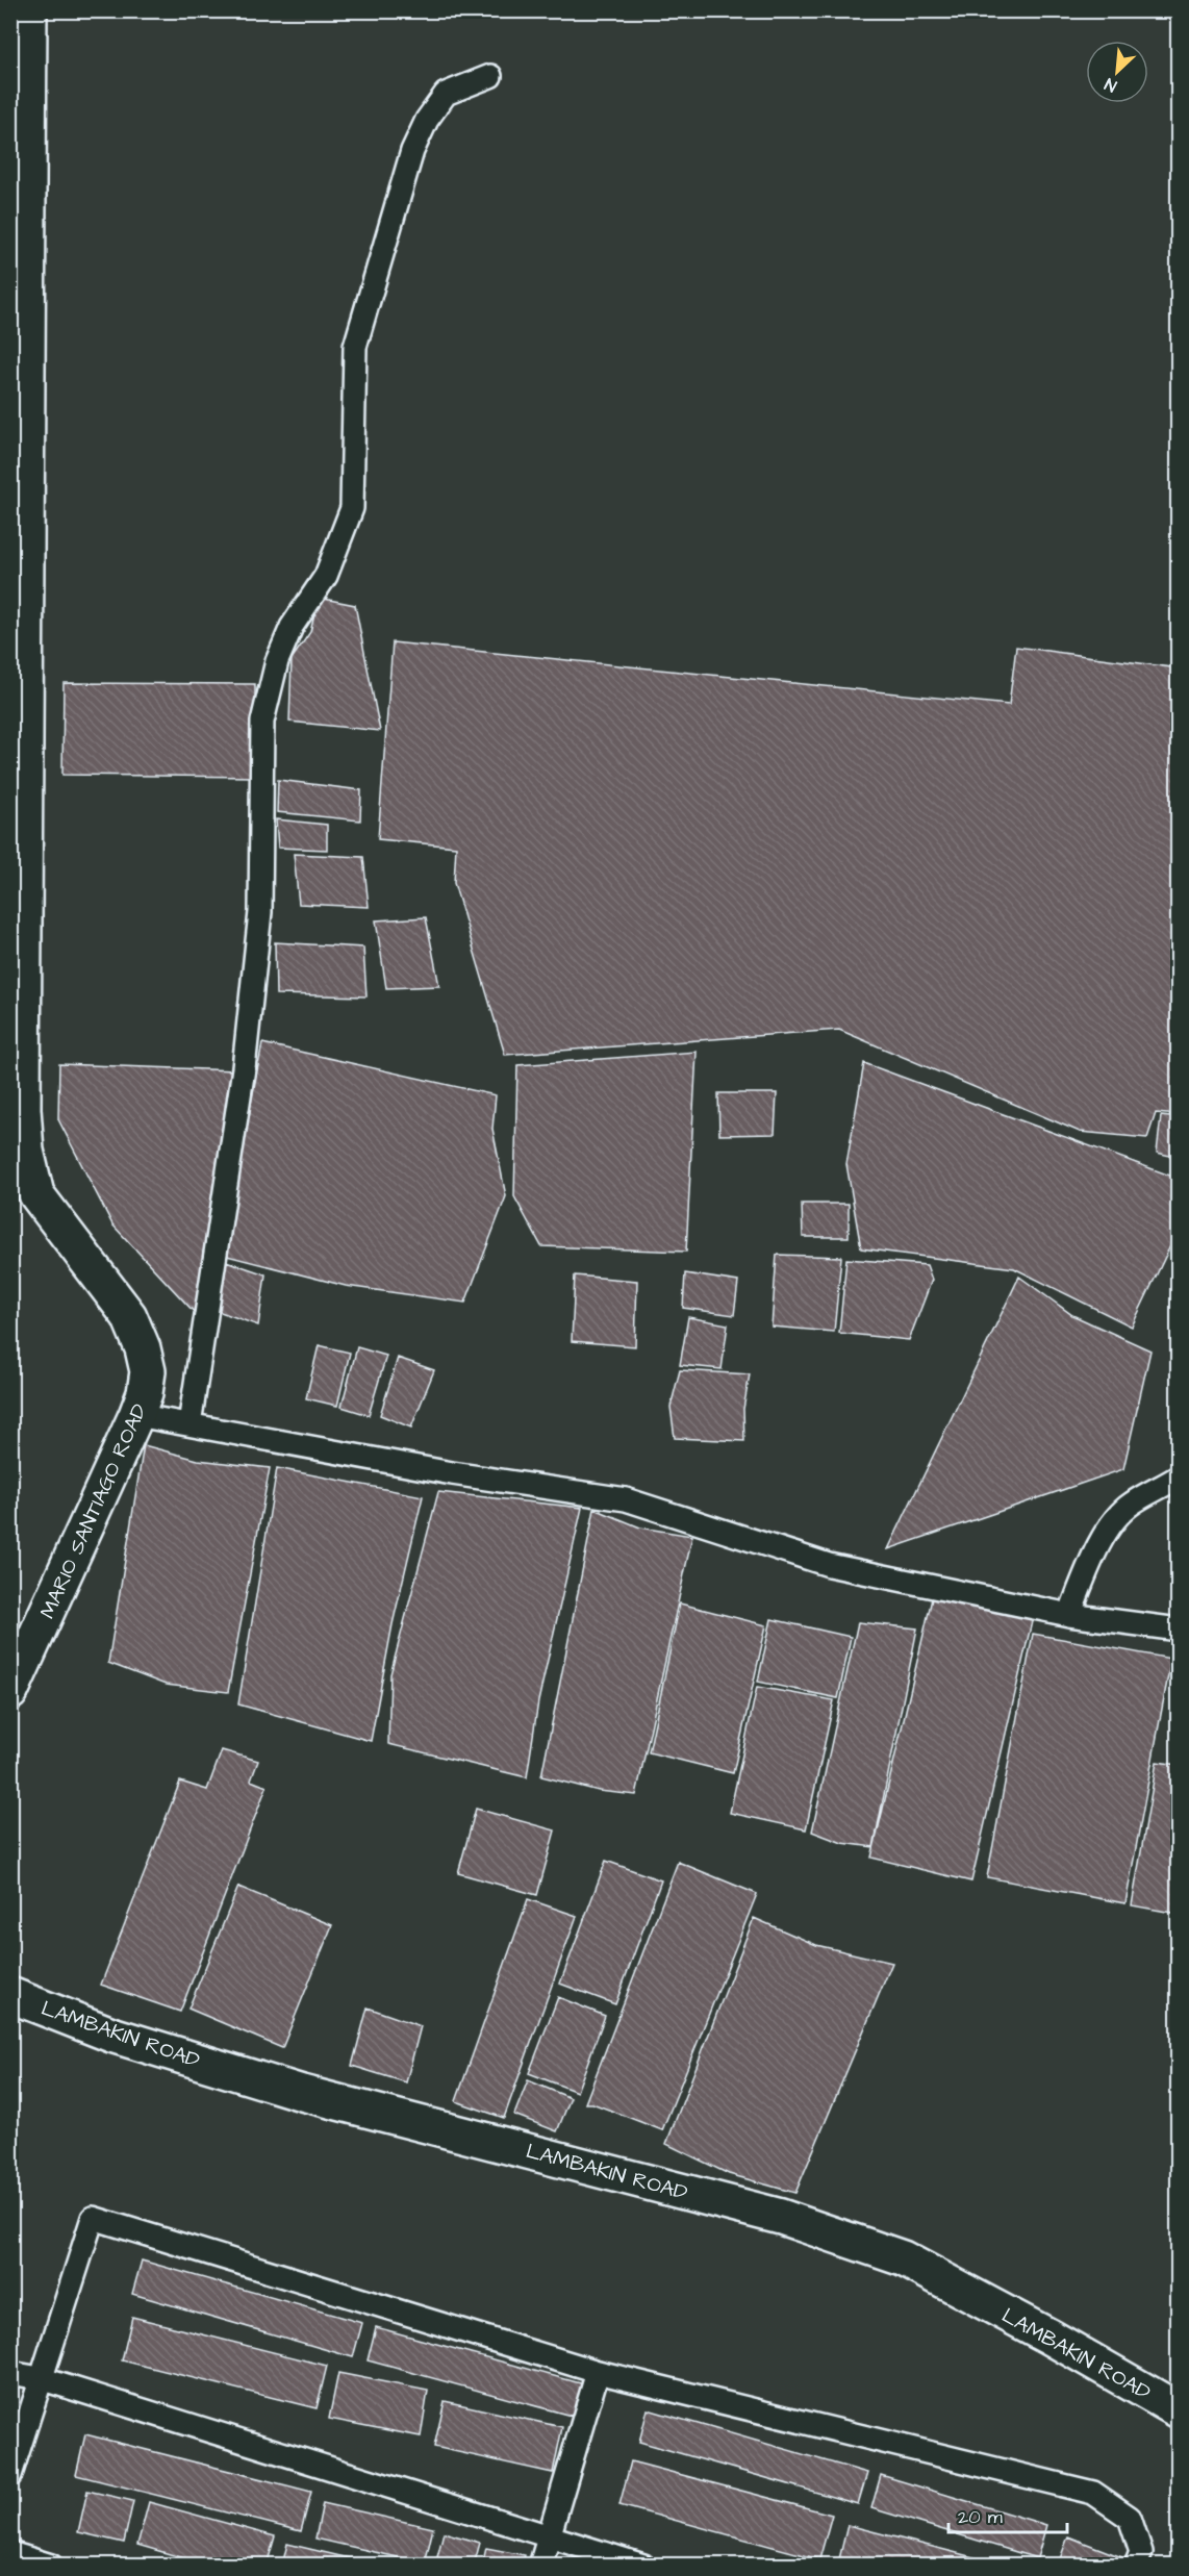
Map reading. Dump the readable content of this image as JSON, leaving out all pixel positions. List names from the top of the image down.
{
  "streets": {
    "street": ["MARIO SANTIAGO ROAD", "LAMBAKIN ROAD"]
  },
  "scale_bar": "20 m",
  "north": "bottom left"
}
